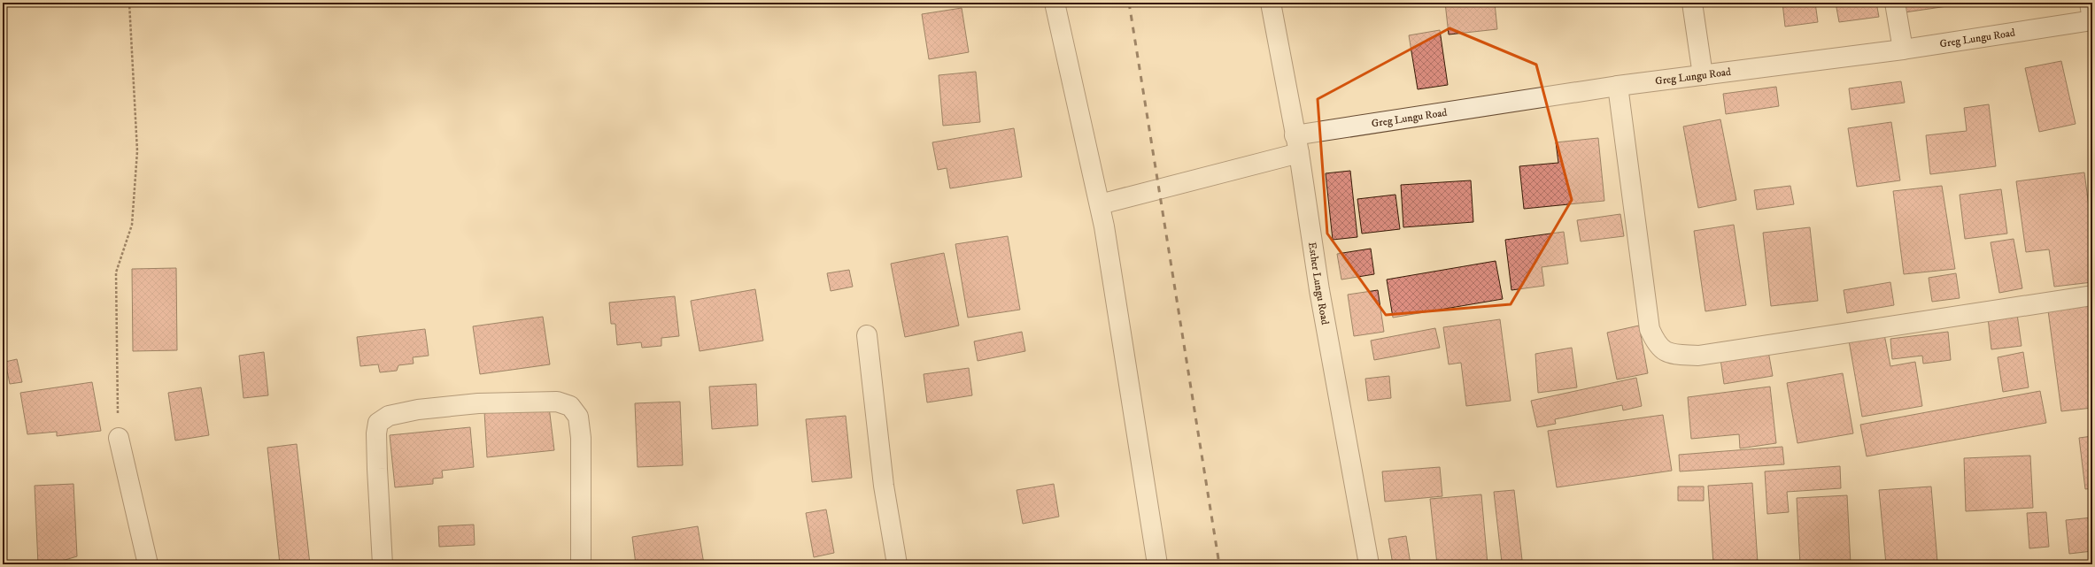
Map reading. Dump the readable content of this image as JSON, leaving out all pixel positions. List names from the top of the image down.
{
  "streets": {
    "street": ["Greg Lungu Road", "Esther Lungu Road"]
  },
  "crossings": [
    ["Greg Lungu Road", "Esther Lungu Road"]
  ]
}
